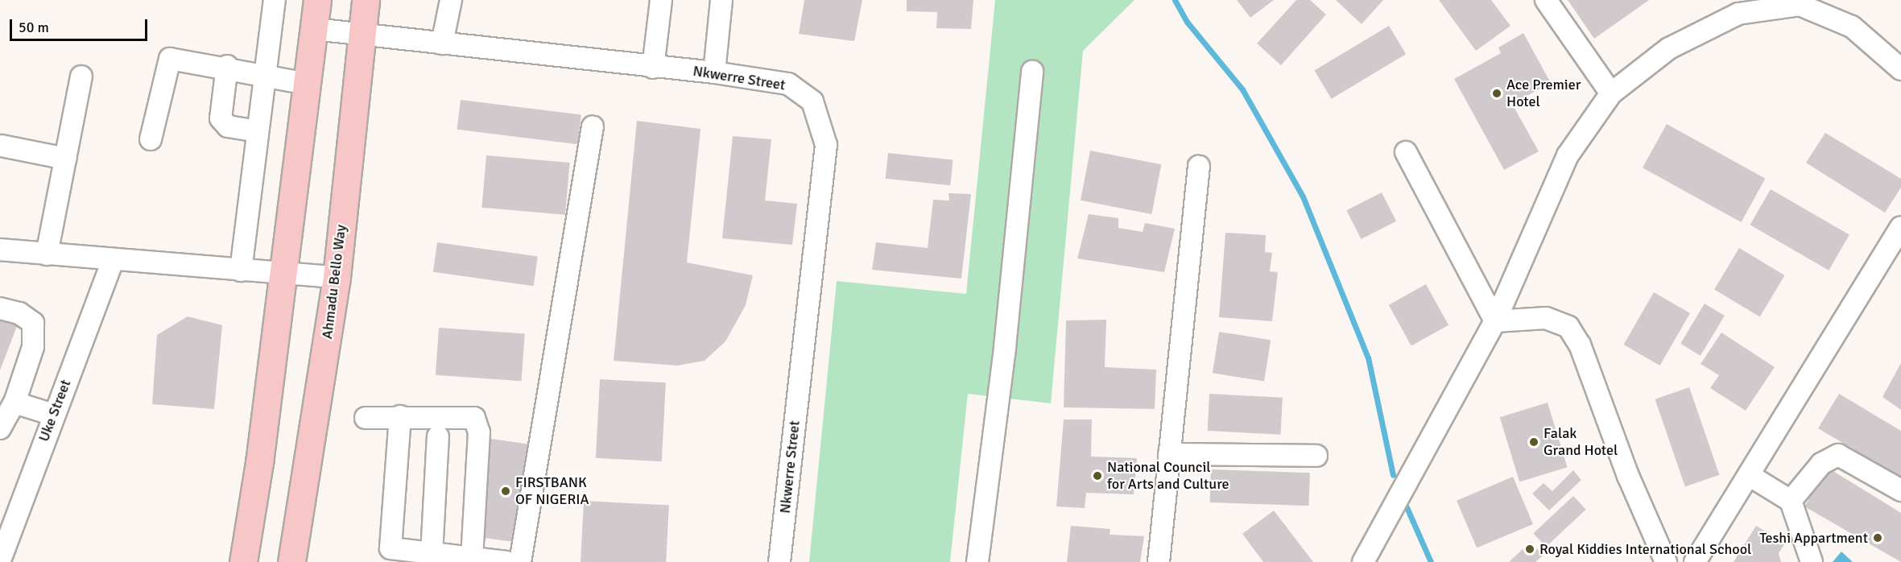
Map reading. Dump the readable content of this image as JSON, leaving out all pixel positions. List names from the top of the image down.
{
  "streets": {
    "main road": ["Ahmadu Bello Way"],
    "street": ["Nkwerre Street", "Uke Street"]
  },
  "crossings": [
    ["Nkwerre Street", "Ahmadu Bello Way"]
  ],
  "places": [
    "Ace Premier Hotel",
    "Falak Grand Hotel",
    "National Council for Arts and Culture",
    "FIRSTBANK OF NIGERIA",
    "Teshi Appartment",
    "Royal Kiddies International School"
  ],
  "scale_bar": "50 m"
}
